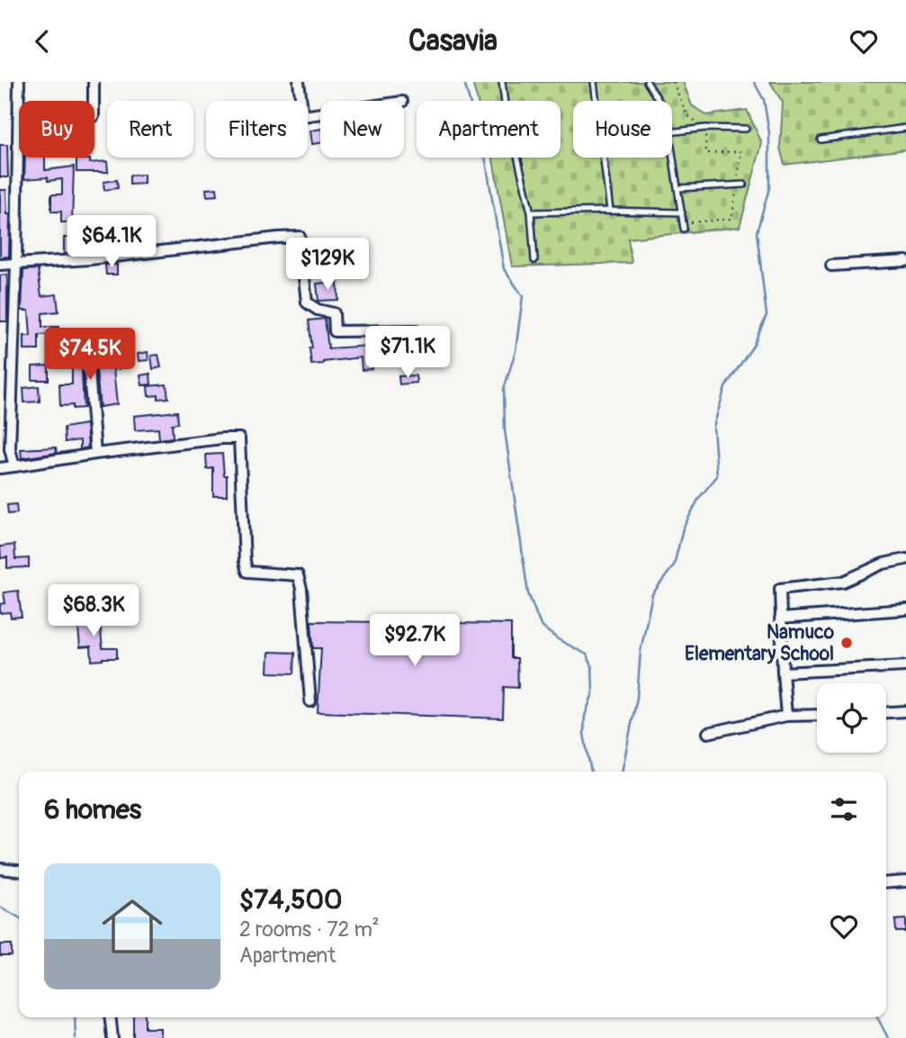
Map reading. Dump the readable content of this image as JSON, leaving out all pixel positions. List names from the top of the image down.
{
  "places": ["Namuco Elementary School"],
  "page": {
    "header": "Casavia",
    "chip": [
      "Buy",
      "Rent",
      "Filters",
      "New",
      "Apartment",
      "House"
    ],
    "price": [
      "$64.1K",
      "$129K",
      "$71.1K",
      "$74.5K",
      "$68.3K",
      "$92.7K"
    ],
    "heading": "6 homes",
    "list": [
      {
        "name": "$74,500",
        "note": "2 rooms · 72 m² · Apartment"
      }
    ]
  }
}
